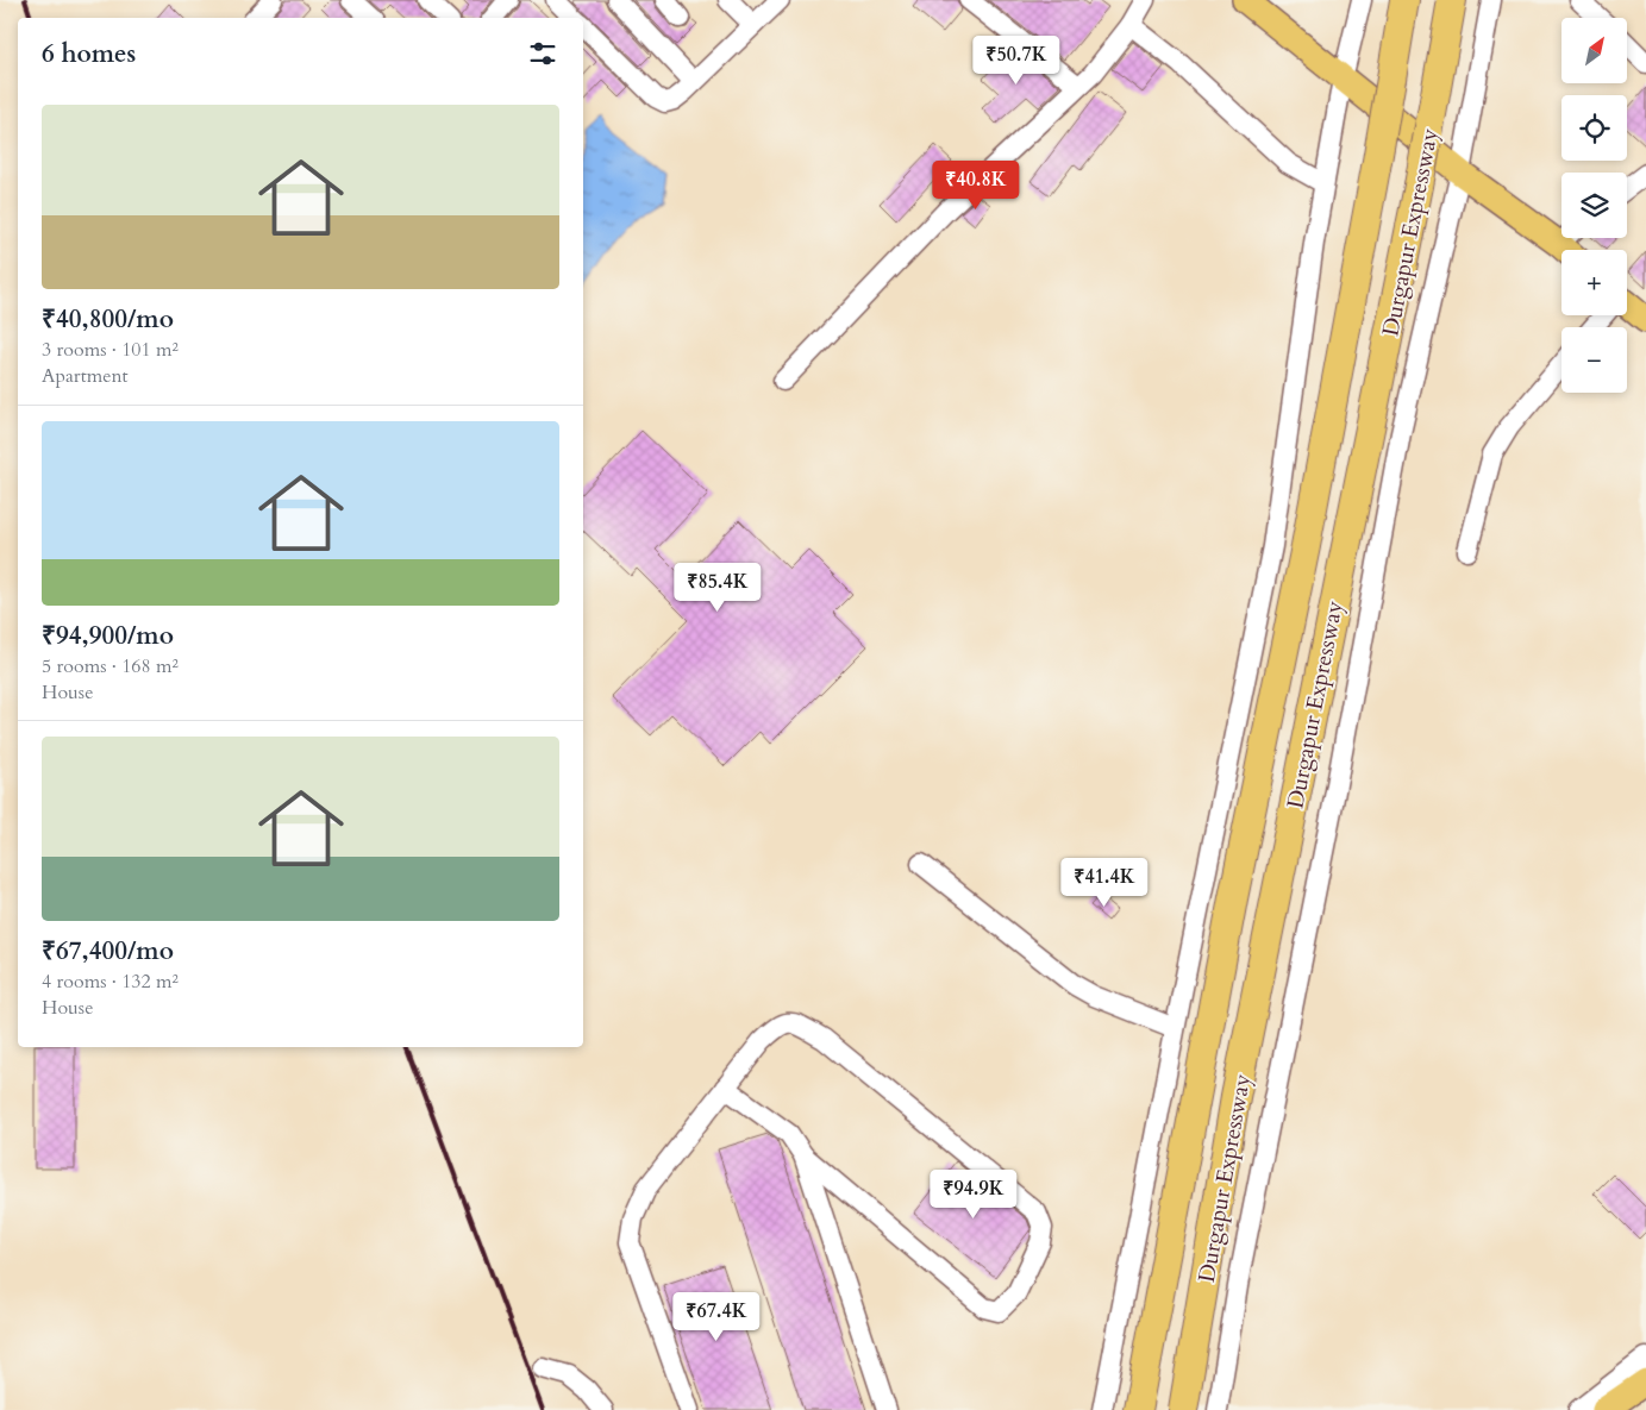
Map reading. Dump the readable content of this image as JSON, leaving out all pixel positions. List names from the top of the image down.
{
  "streets": {
    "highway": ["Durgapur Expressway"]
  },
  "north": "top right",
  "page": {
    "map_buttons": ["+", "−"],
    "heading": "6 homes",
    "price": [
      "₹50.7K",
      "₹40.8K",
      "₹85.4K",
      "₹41.4K",
      "₹94.9K",
      "₹67.4K"
    ],
    "list": [
      {
        "name": "₹40,800/mo",
        "note": "3 rooms · 101 m² · Apartment"
      },
      {
        "name": "₹94,900/mo",
        "note": "5 rooms · 168 m² · House"
      },
      {
        "name": "₹67,400/mo",
        "note": "4 rooms · 132 m² · House"
      }
    ]
  }
}
